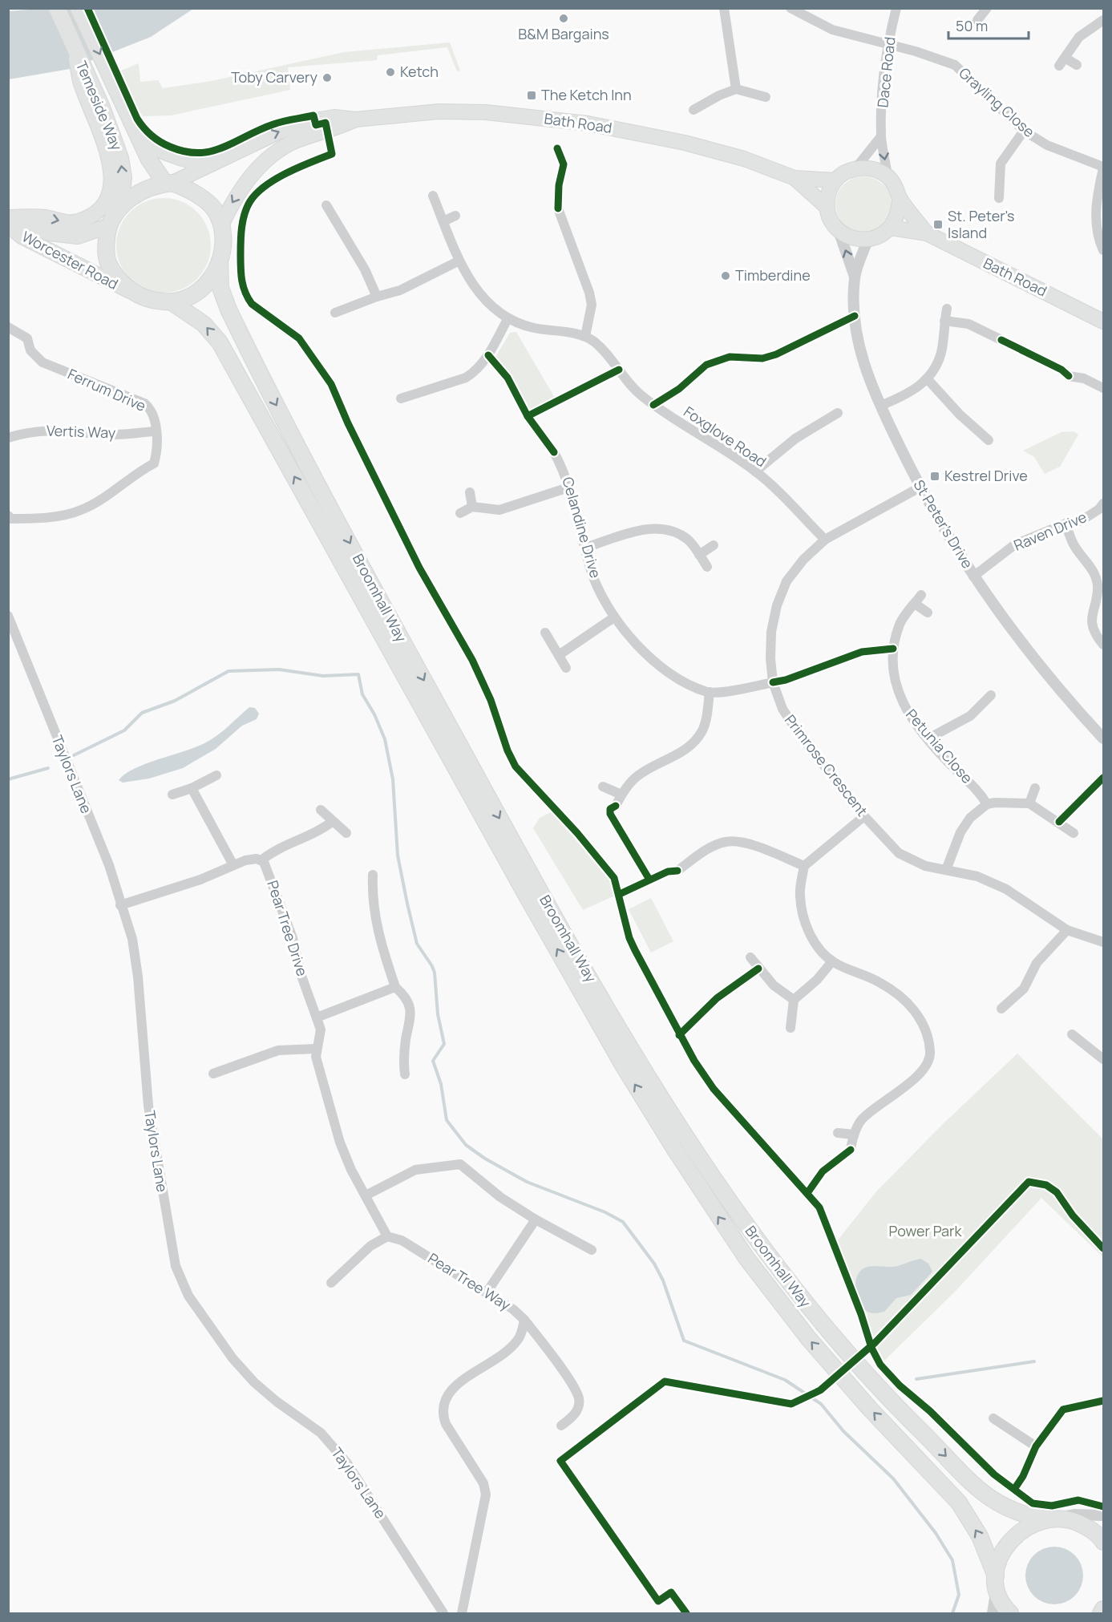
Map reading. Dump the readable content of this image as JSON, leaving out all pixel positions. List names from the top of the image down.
{
  "streets": {
    "highway": ["Temeside Way", "Broomhall Way"],
    "main road": ["Bath Road", "Worcester Road"],
    "street": [
      "Dace Road",
      "Grayling Close",
      "Ferrum Drive",
      "Vertis Way",
      "Foxglove Road",
      "St Peter's Drive",
      "Celandine Drive",
      "Raven Drive",
      "Petunia Close",
      "Primrose Crescent",
      "Taylors Lane",
      "Pear Tree Drive",
      "Pear Tree Way"
    ]
  },
  "crossings": [
    ["Dace Road", "Grayling Close"],
    ["Dace Road", "Bath Road"],
    ["Dace Road", "St Peter's Drive"],
    ["Temeside Way", "Bath Road"],
    ["Temeside Way", "Worcester Road"],
    ["Temeside Way", "Broomhall Way"],
    ["Bath Road", "Worcester Road"],
    ["Bath Road", "St Peter's Drive"],
    ["Bath Road", "Broomhall Way"],
    ["Worcester Road", "Broomhall Way"],
    ["Ferrum Drive", "Vertis Way"],
    ["Foxglove Road", "Primrose Crescent"],
    ["St Peter's Drive", "Raven Drive"],
    ["St Peter's Drive", "Primrose Crescent"],
    ["Pear Tree Drive", "Pear Tree Way"]
  ],
  "parks": ["Power Park"],
  "places": {
    "other": [
      "B&M Bargains",
      "Ketch",
      "Toby Carvery",
      "Timberdine"
    ],
    "transit": ["The Ketch Inn", "St. Peter's Island", "Kestrel Drive"]
  },
  "scale_bar": "50 m"
}
